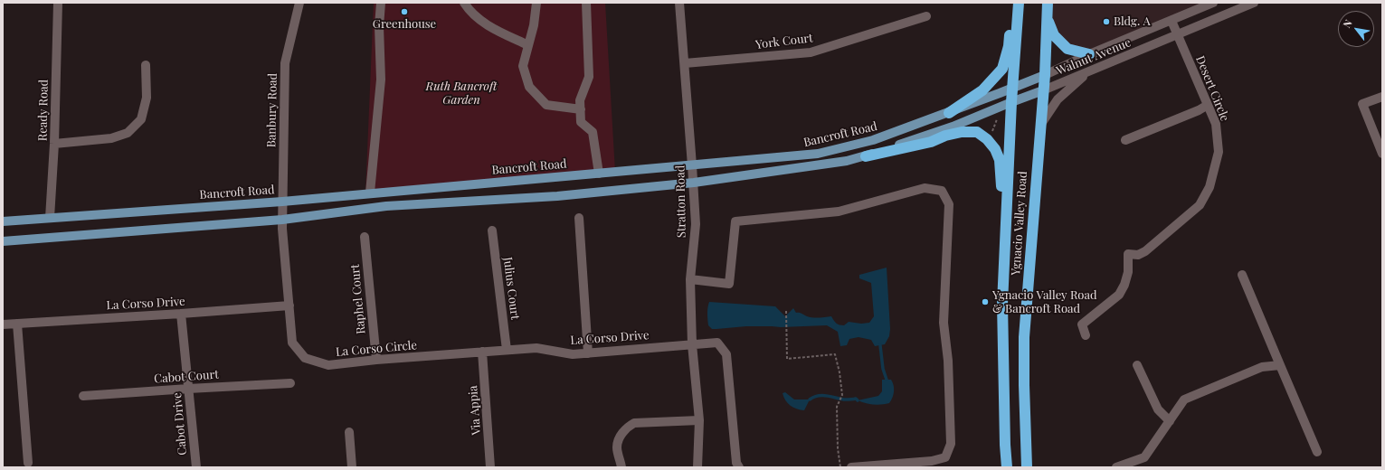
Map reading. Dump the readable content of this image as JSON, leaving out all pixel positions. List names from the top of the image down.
{
  "streets": {
    "highway": ["Ygnacio Valley Road"],
    "main road": ["Bancroft Road"],
    "street": [
      "York Court",
      "Walnut Avenue",
      "Desert Circle",
      "Ready Road",
      "Banbury Road",
      "Stratton Road",
      "Julius Court",
      "Raphel Court",
      "La Corso Drive",
      "La Corso Circle",
      "Cabot Court",
      "Via Appia",
      "Cabot Drive"
    ]
  },
  "crossings": [
    ["York Court", "Stratton Road"],
    ["Walnut Avenue", "Desert Circle"],
    ["Walnut Avenue", "Bancroft Road"],
    ["Walnut Avenue", "Ygnacio Valley Road"],
    ["Ready Road", "Bancroft Road"],
    ["Banbury Road", "Bancroft Road"],
    ["Banbury Road", "La Corso Circle"],
    ["Bancroft Road", "Stratton Road"],
    ["Bancroft Road", "Ygnacio Valley Road"],
    ["Bancroft Road", "La Corso Circle"],
    ["Stratton Road", "La Corso Drive"],
    ["Julius Court", "La Corso Drive"],
    ["Julius Court", "La Corso Circle"],
    ["Raphel Court", "La Corso Circle"],
    ["La Corso Drive", "La Corso Circle"],
    ["La Corso Drive", "Cabot Drive"],
    ["La Corso Circle", "Via Appia"],
    ["Cabot Court", "Cabot Drive"]
  ],
  "parks": ["Ruth Bancroft Garden"],
  "places": ["Greenhouse", "Bldg. A", "Ygnacio Valley Road & Bancroft Road"],
  "north": "top left"
}
